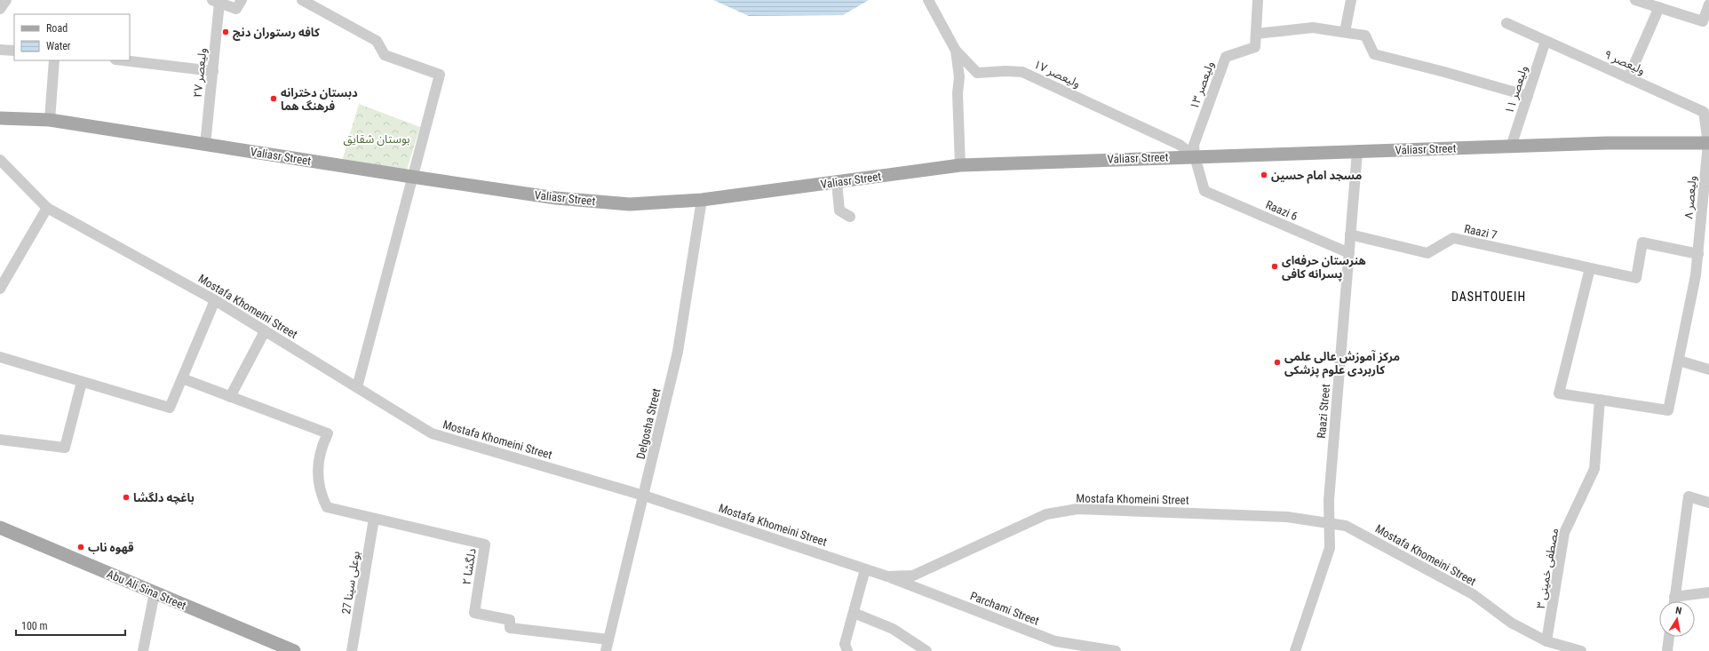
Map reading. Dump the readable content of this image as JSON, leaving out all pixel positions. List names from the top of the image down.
{
  "streets": {
    "main road": ["Valiasr Street", "Abu Ali Sina Street"],
    "street": [
      "ولیعصر ۹",
      "ولیعصر ۲۷",
      "ولیعصر ۱۷",
      "ولیعصر ۱۳",
      "ولیعصر ۱۱",
      "ولیعصر ۸",
      "Raazi 6",
      "Raazi 7",
      "Mostafa Khomeini Street",
      "Raazi Street",
      "Delgosha Street",
      "دلگشا ۲",
      "مصطفی خمینی ۳",
      "بوعلی سینا 27",
      "Parchami Street"
    ]
  },
  "crossings": [
    ["ولیعصر ۹", "ولیعصر ۱۱"],
    ["ولیعصر ۹", "Valiasr Street"],
    ["ولیعصر ۹", "ولیعصر ۸"],
    ["ولیعصر ۲۷", "Valiasr Street"],
    ["ولیعصر ۱۷", "ولیعصر ۱۳"],
    ["ولیعصر ۱۷", "Valiasr Street"],
    ["ولیعصر ۱۷", "Raazi 6"],
    ["ولیعصر ۱۳", "Valiasr Street"],
    ["ولیعصر ۱۳", "Raazi 6"],
    ["ولیعصر ۱۱", "Valiasr Street"],
    ["Valiasr Street", "ولیعصر ۸"],
    ["Valiasr Street", "Raazi 6"],
    ["Valiasr Street", "Raazi Street"],
    ["Valiasr Street", "Delgosha Street"],
    ["ولیعصر ۸", "Raazi 7"],
    ["ولیعصر ۸", "مصطفی خمینی ۳"],
    ["Raazi 6", "Raazi Street"],
    ["Raazi 7", "Raazi Street"],
    ["Mostafa Khomeini Street", "Raazi Street"],
    ["Mostafa Khomeini Street", "Delgosha Street"],
    ["Mostafa Khomeini Street", "مصطفی خمینی ۳"],
    ["Mostafa Khomeini Street", "Parchami Street"],
    ["Delgosha Street", "دلگشا ۲"],
    ["دلگشا ۲", "بوعلی سینا 27"]
  ],
  "districts": ["DASHTOUEIH"],
  "parks": ["بوستان شقایق"],
  "places": [
    "کافه رستوران دنج",
    "دبستان دخترانه فرهنگ هما",
    "مسجد امام حسین",
    "هنرستان حرفه‌ای پسرانه کافی",
    "مرکز آموزش عالی علمی کاربردی علوم پزشکی",
    "باغچه دلگشا",
    "قهوه ناب"
  ],
  "legend": ["Road", "Water"],
  "scale_bar": "100 m",
  "north": "top"
}
